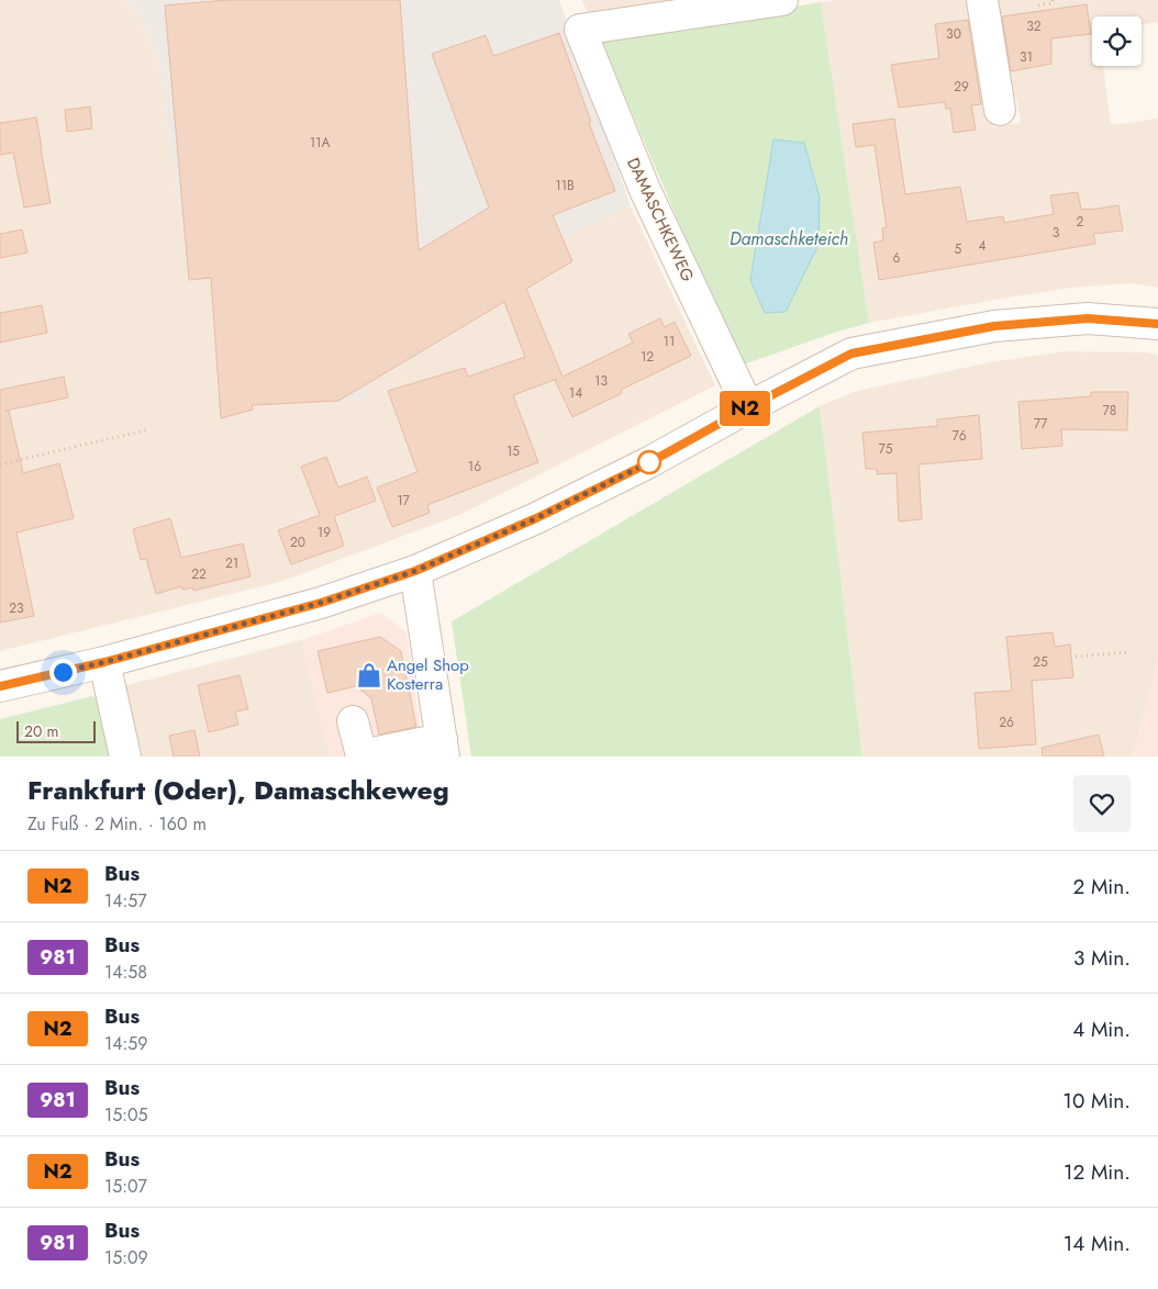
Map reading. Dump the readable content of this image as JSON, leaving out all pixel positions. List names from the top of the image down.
{
  "streets": {
    "street": ["DAMASCHKEWEG"]
  },
  "water": ["Damaschketeich"],
  "places": {
    "shop": ["Angel Shop Kosterra"]
  },
  "lines": ["bus line N2"],
  "house_numbers": [
    "32",
    "30",
    "31",
    "29",
    "11A",
    "11B",
    "2",
    "3",
    "4",
    "5",
    "6",
    "11",
    "12",
    "13",
    "14",
    "78",
    "77",
    "76",
    "75",
    "15",
    "16",
    "17",
    "19",
    "20",
    "21",
    "22",
    "23",
    "25",
    "26"
  ],
  "scale_bar": "20 m",
  "page": {
    "on_map": "N2",
    "scale": "20 m",
    "heading": ["Frankfurt (Oder), Damaschkeweg", "Zu Fuß · 2 Min. · 160 m"],
    "list": [
      {
        "mark": "N2",
        "name": "Bus",
        "note": "14:57",
        "value": "2 Min."
      },
      {
        "mark": "981",
        "name": "Bus",
        "note": "14:58",
        "value": "3 Min."
      },
      {
        "mark": "N2",
        "name": "Bus",
        "note": "14:59",
        "value": "4 Min."
      },
      {
        "mark": "981",
        "name": "Bus",
        "note": "15:05",
        "value": "10 Min."
      },
      {
        "mark": "N2",
        "name": "Bus",
        "note": "15:07",
        "value": "12 Min."
      },
      {
        "mark": "981",
        "name": "Bus",
        "note": "15:09",
        "value": "14 Min."
      }
    ]
  }
}
